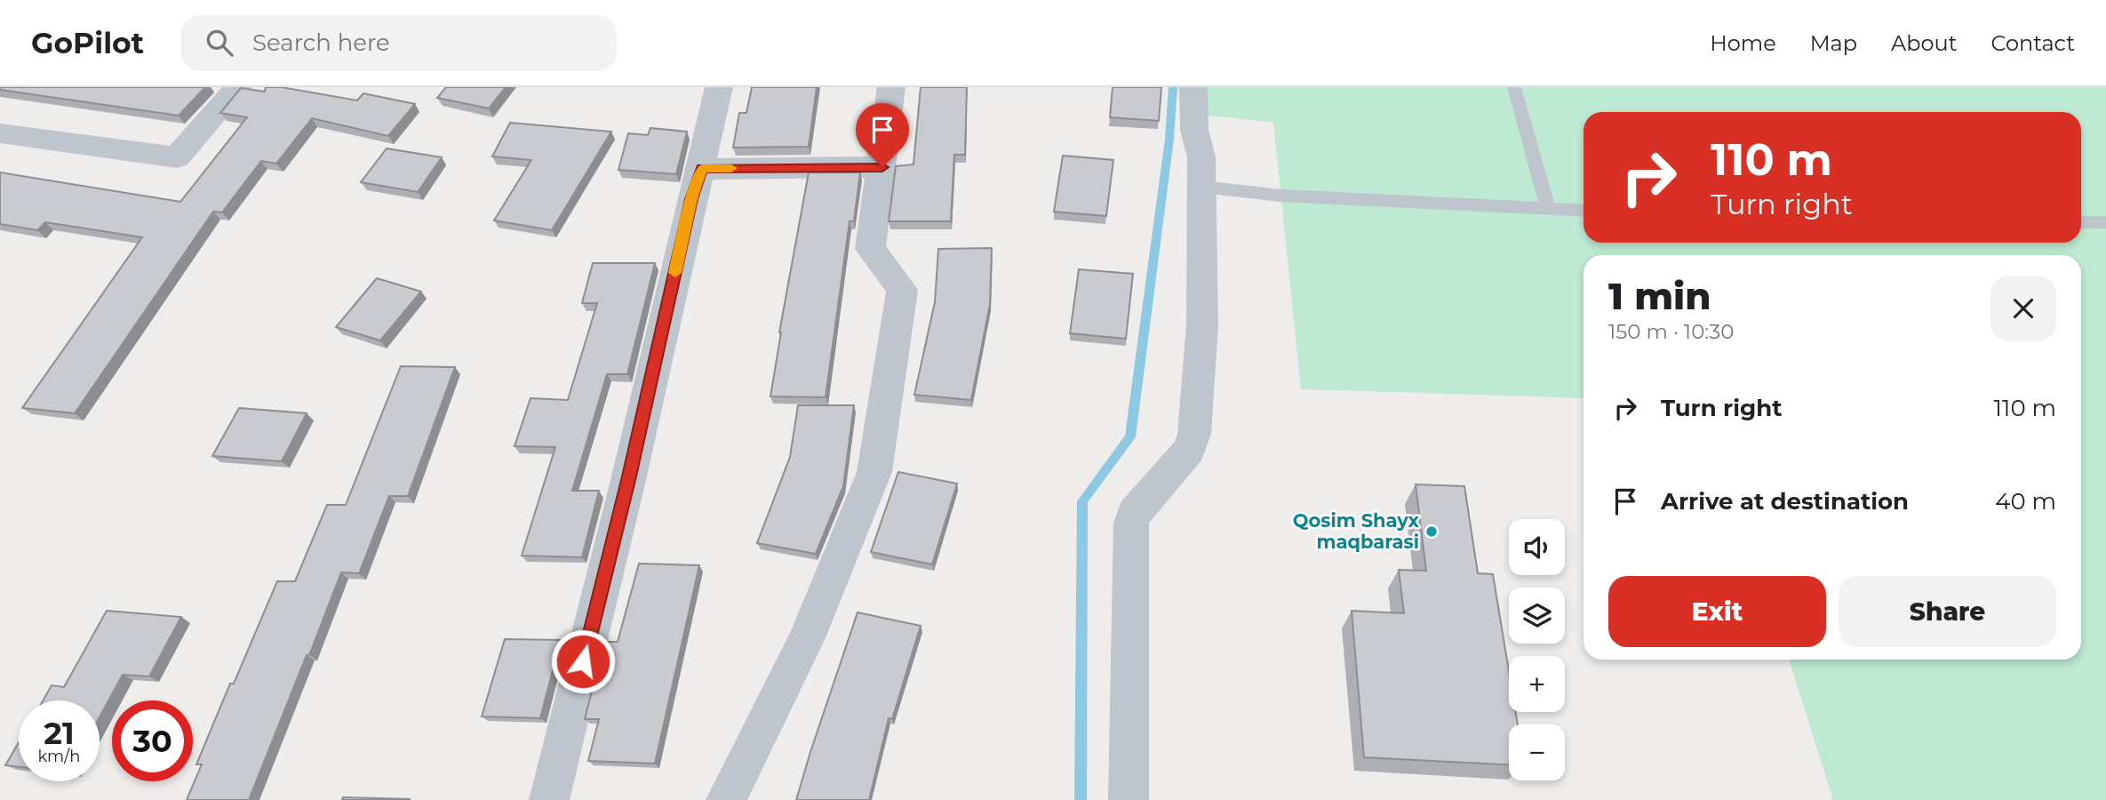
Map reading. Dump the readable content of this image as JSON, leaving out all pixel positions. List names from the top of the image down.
{
  "places": ["Qosim Shayx maqbarasi"],
  "page": {
    "header": "GoPilot",
    "search": "Search here",
    "nav": [
      "Home",
      "Map",
      "About",
      "Contact"
    ],
    "turn": ["110 m", "Turn right"],
    "heading": ["1 min", "150 m · 10:30"],
    "list": [
      {
        "name": "Turn right",
        "value": "110 m"
      },
      {
        "name": "Arrive at destination",
        "value": "40 m"
      }
    ],
    "map_buttons": ["+", "−"],
    "buttons": ["Exit", "Share"],
    "speed": "21 km/h",
    "limit": "30"
  }
}
